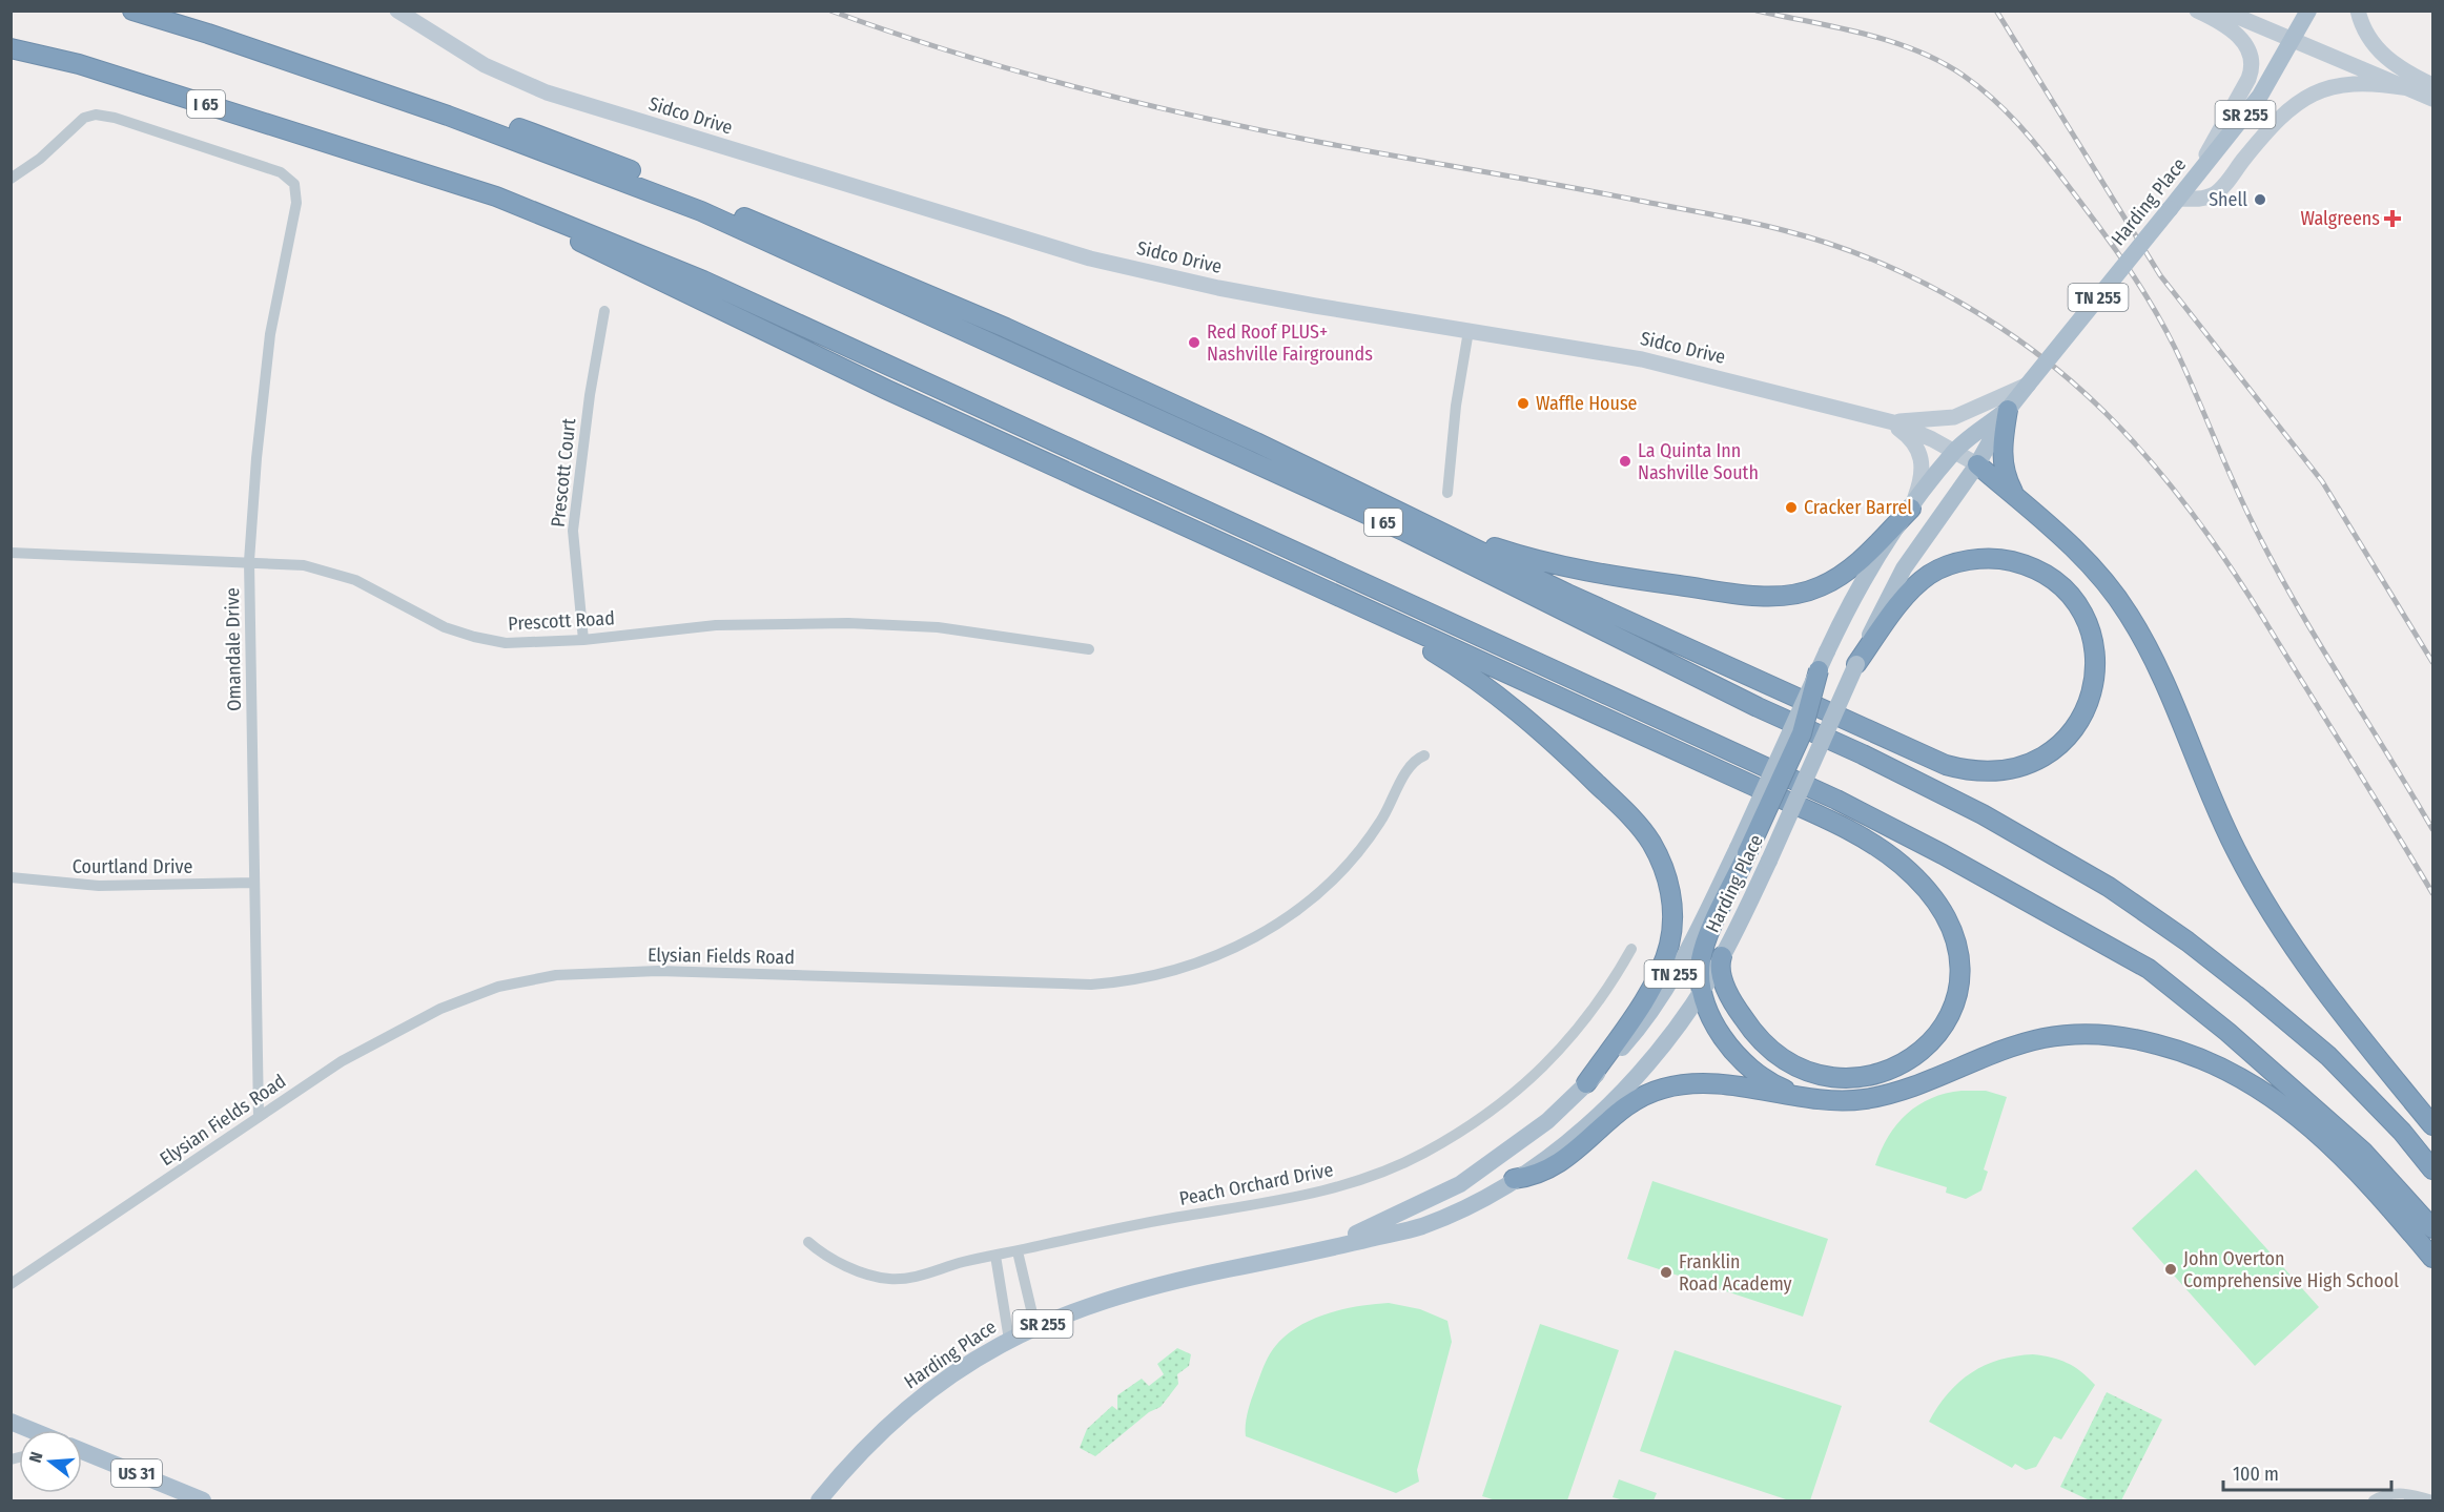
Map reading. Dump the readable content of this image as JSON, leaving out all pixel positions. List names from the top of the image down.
{
  "streets": {
    "highway": ["I 65"],
    "main road": [
      "SR 255",
      "Sidco Drive",
      "Harding Place",
      "TN 255",
      "US 31"
    ],
    "street": [
      "Prescott Court",
      "Prescott Road",
      "Omandale Drive",
      "Courtland Drive",
      "Elysian Fields Road",
      "Peach Orchard Drive"
    ]
  },
  "crossings": [
    ["Sidco Drive", "Harding Place"],
    ["Prescott Court", "Prescott Road"],
    ["Prescott Road", "Omandale Drive"],
    ["Omandale Drive", "Courtland Drive"],
    ["Omandale Drive", "Elysian Fields Road"]
  ],
  "places": {
    "other": [
      "Shell",
      "Red Roof PLUS+ Nashville Fairgrounds",
      "Waffle House",
      "La Quinta Inn Nashville South",
      "Cracker Barrel",
      "John Overton Comprehensive High School",
      "Franklin Road Academy"
    ],
    "health": ["Walgreens"]
  },
  "scale_bar": "100 m",
  "north": "left"
}
